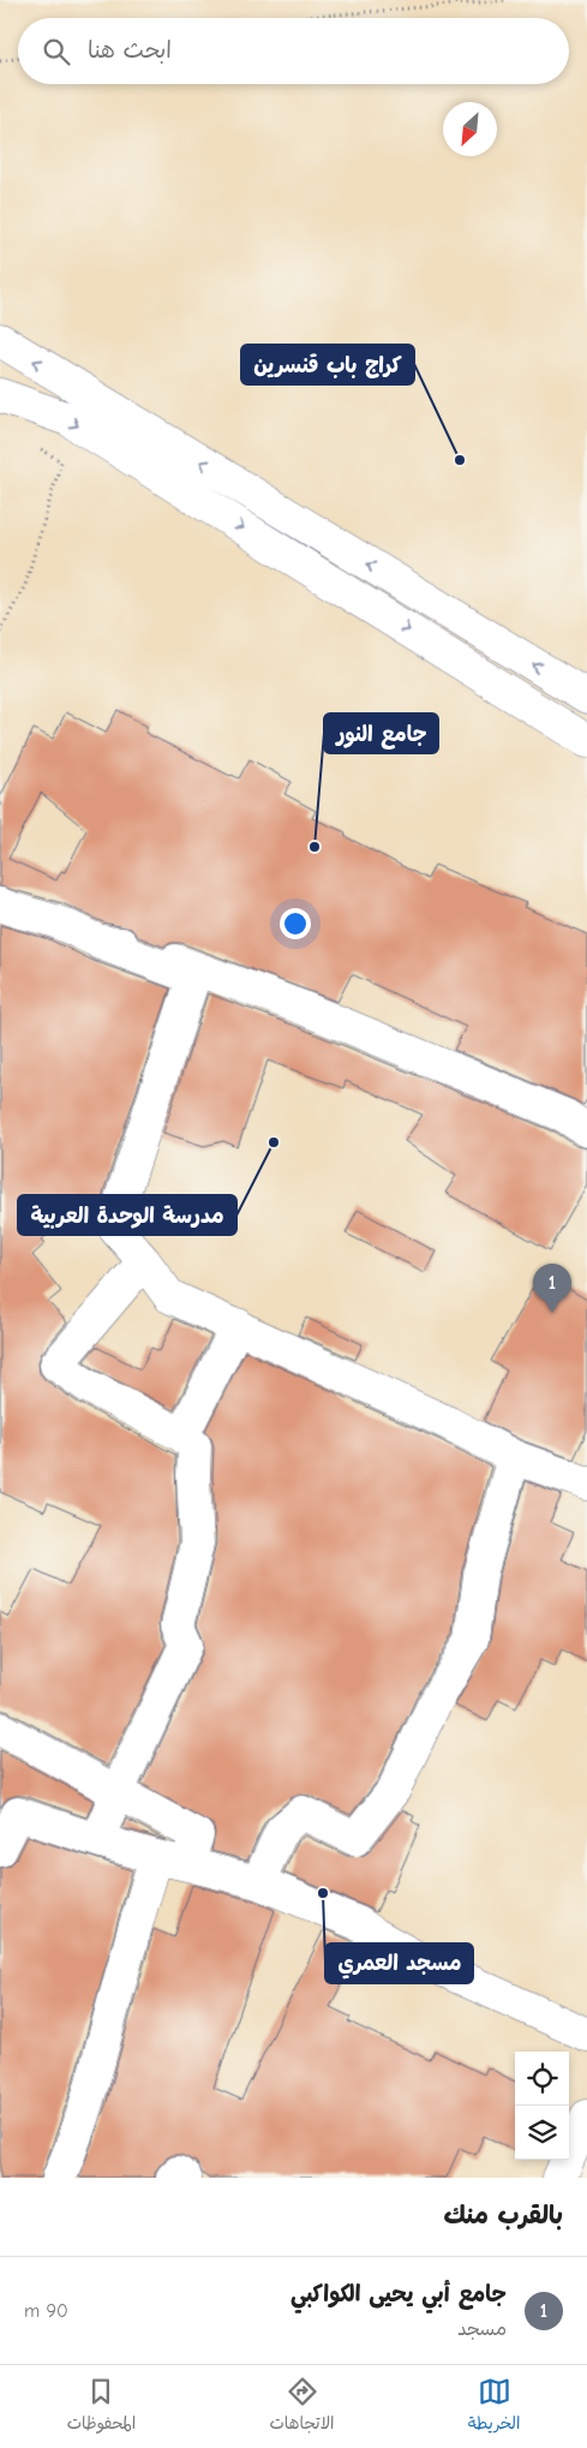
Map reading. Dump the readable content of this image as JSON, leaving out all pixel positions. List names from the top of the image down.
{
  "places": [
    "كراج باب قنسرين",
    "جامع النور",
    "مدرسة الوحدة العربية",
    "مسجد العمري"
  ],
  "north": "bottom left",
  "page": {
    "search": "ابحث هنا",
    "pins": "1",
    "heading": "بالقرب منك",
    "list": [
      {
        "mark": "1",
        "name": "جامع أبي يحيى الكواكبي",
        "note": "مسجد",
        "value": "90 m"
      }
    ],
    "nav": ["الخريطة", "الاتجاهات", "المحفوظات"]
  }
}
